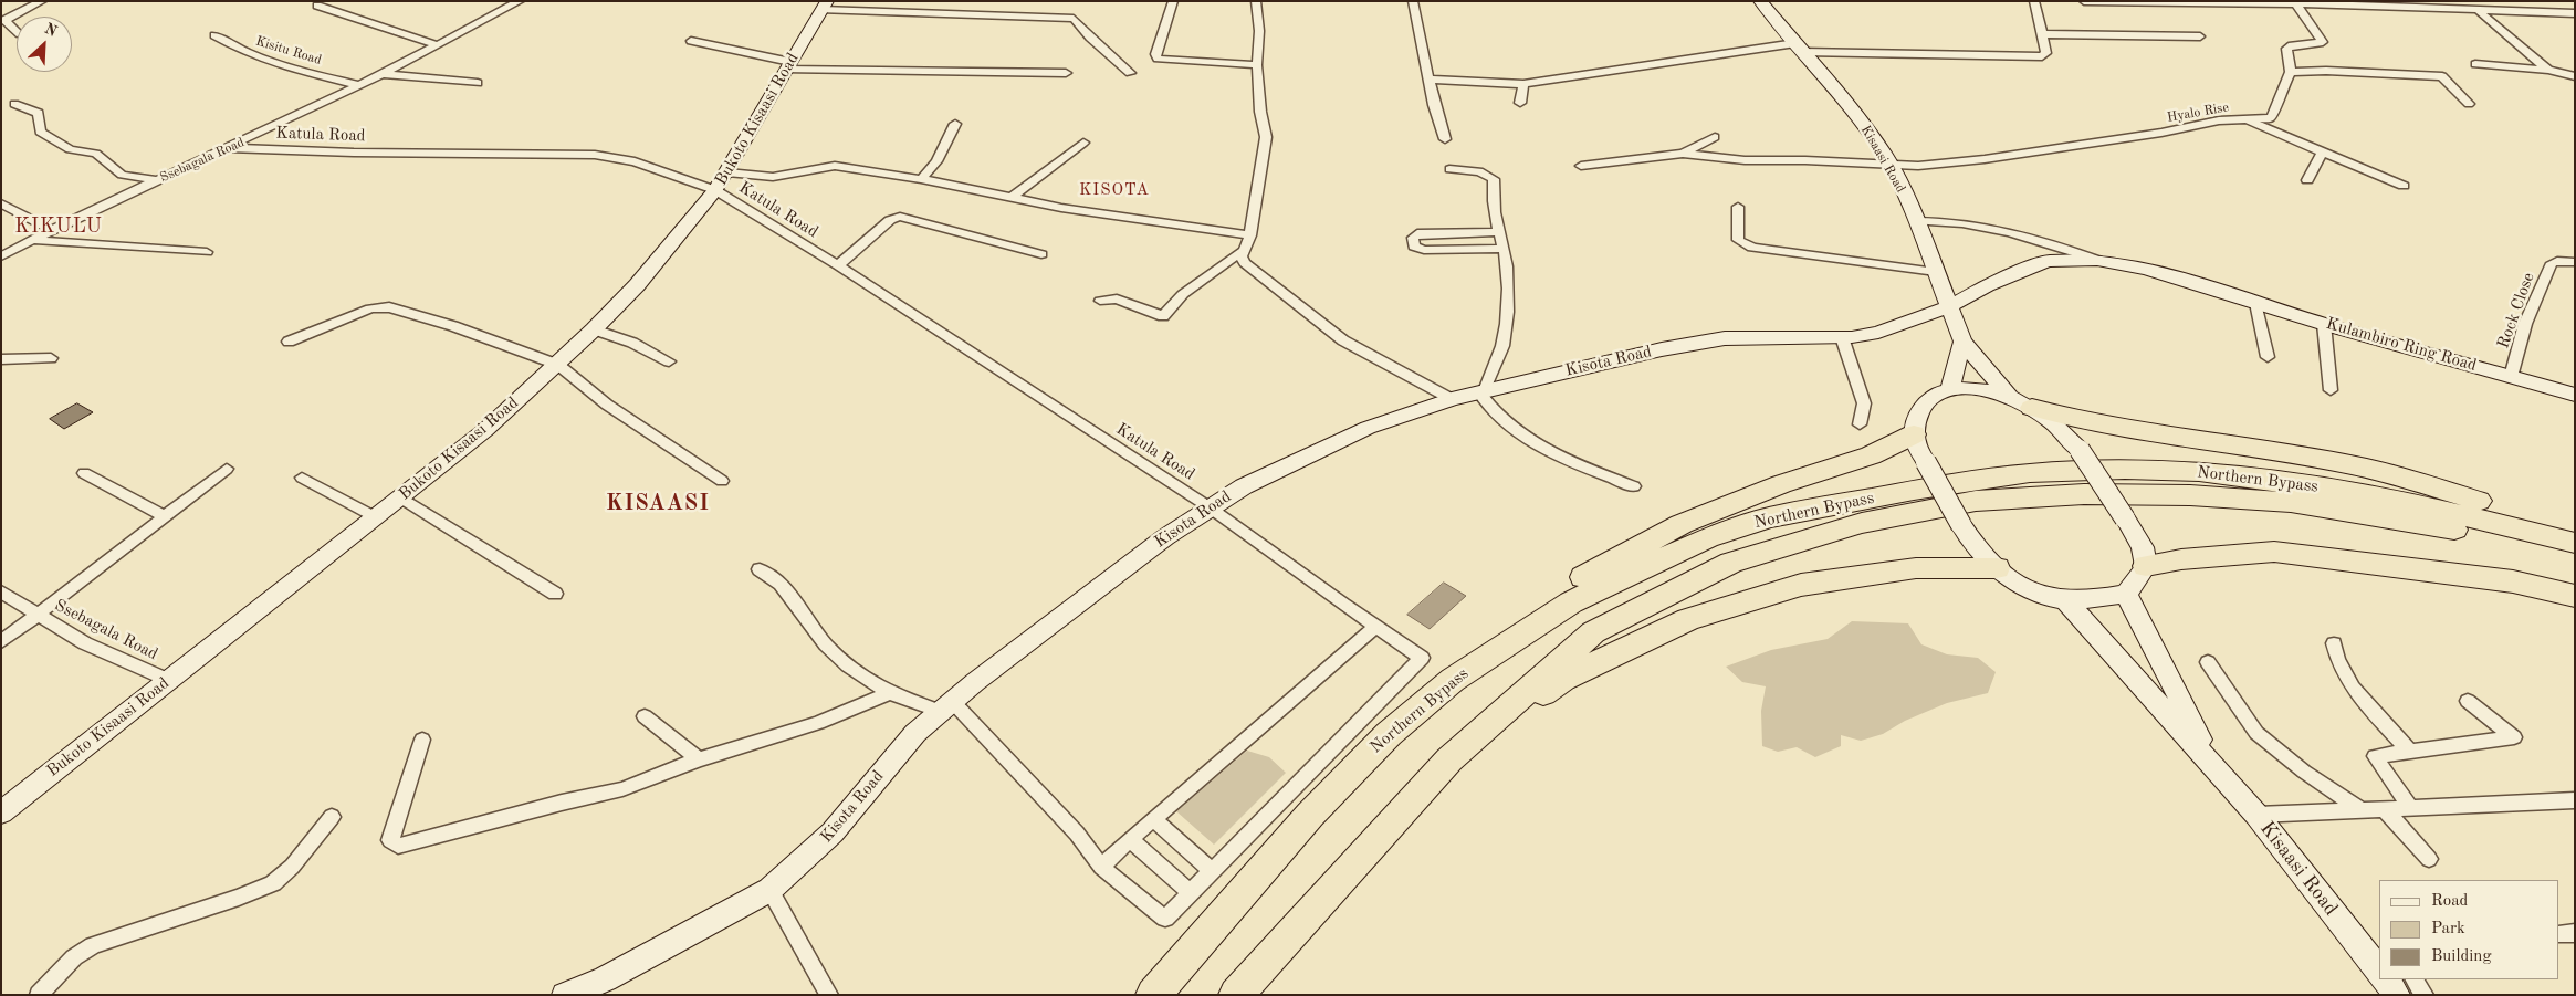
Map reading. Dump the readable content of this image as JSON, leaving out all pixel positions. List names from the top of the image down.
{
  "streets": {
    "highway": ["Northern Bypass"],
    "main road": [
      "Bukoto Kisaasi Road",
      "Kisaasi Road",
      "Kulambiro Ring Road",
      "Kisota Road"
    ],
    "street": [
      "Kisitu Road",
      "Hyalo Rise",
      "Katula Road",
      "Ssebagala Road",
      "Rock Close"
    ]
  },
  "crossings": [
    ["Kisitu Road", "Ssebagala Road"],
    ["Hyalo Rise", "Kisaasi Road"],
    ["Bukoto Kisaasi Road", "Katula Road"],
    ["Bukoto Kisaasi Road", "Ssebagala Road"],
    ["Katula Road", "Ssebagala Road"],
    ["Katula Road", "Kisota Road"],
    ["Kisaasi Road", "Kisota Road"],
    ["Rock Close", "Kulambiro Ring Road"],
    ["Kulambiro Ring Road", "Kisota Road"]
  ],
  "districts": ["KISOTA", "KIKULU", "KISAASI"],
  "legend": ["Road", "Park", "Building"],
  "north": "top right"
}
